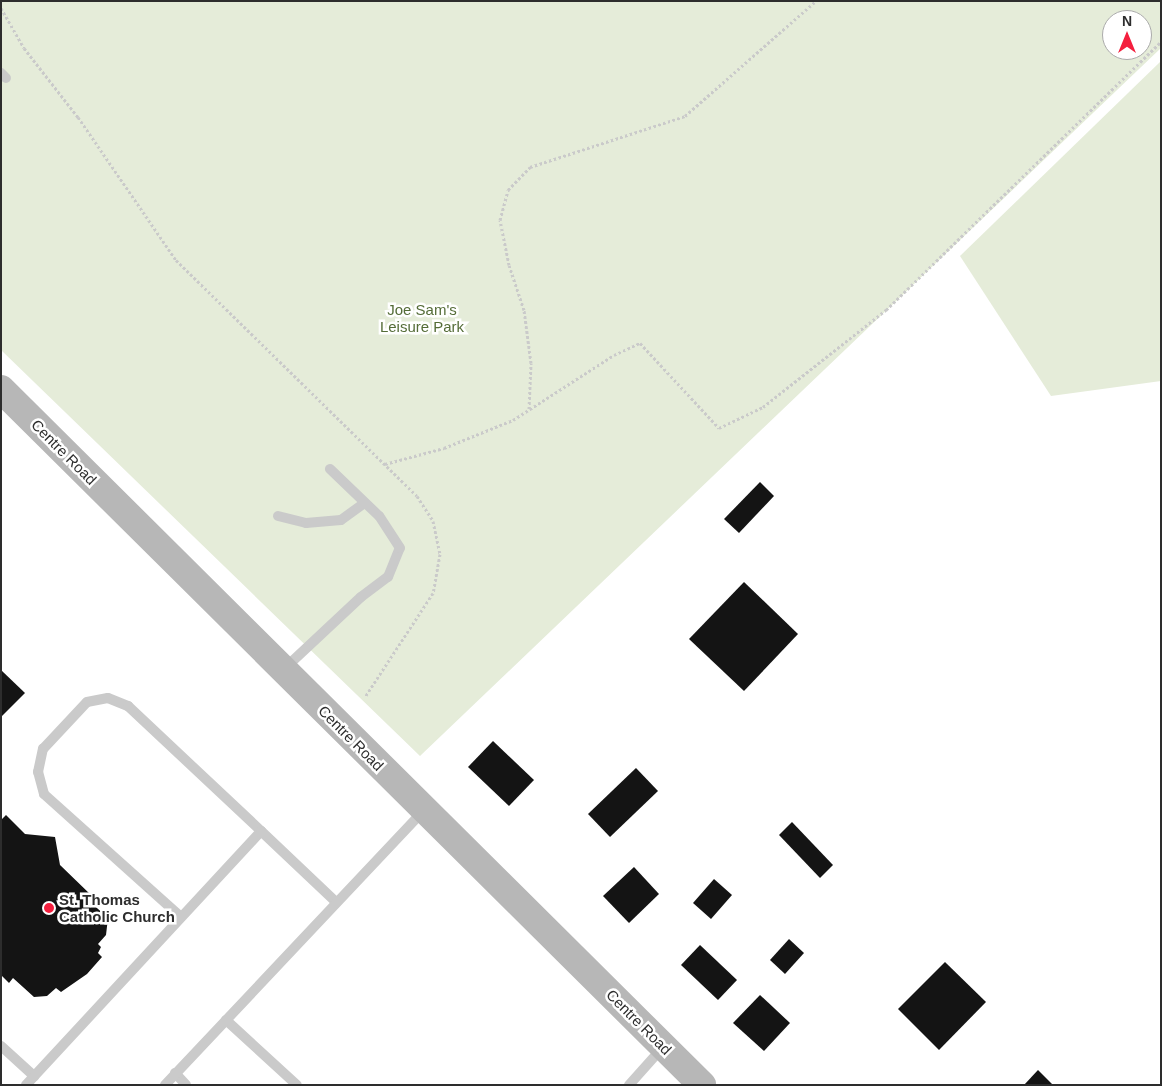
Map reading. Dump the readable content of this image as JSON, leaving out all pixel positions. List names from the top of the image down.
{
  "streets": {
    "main road": ["Centre Road"]
  },
  "parks": ["Joe Sam's Leisure Park"],
  "places": ["St. Thomas Catholic Church"],
  "north": "top"
}
